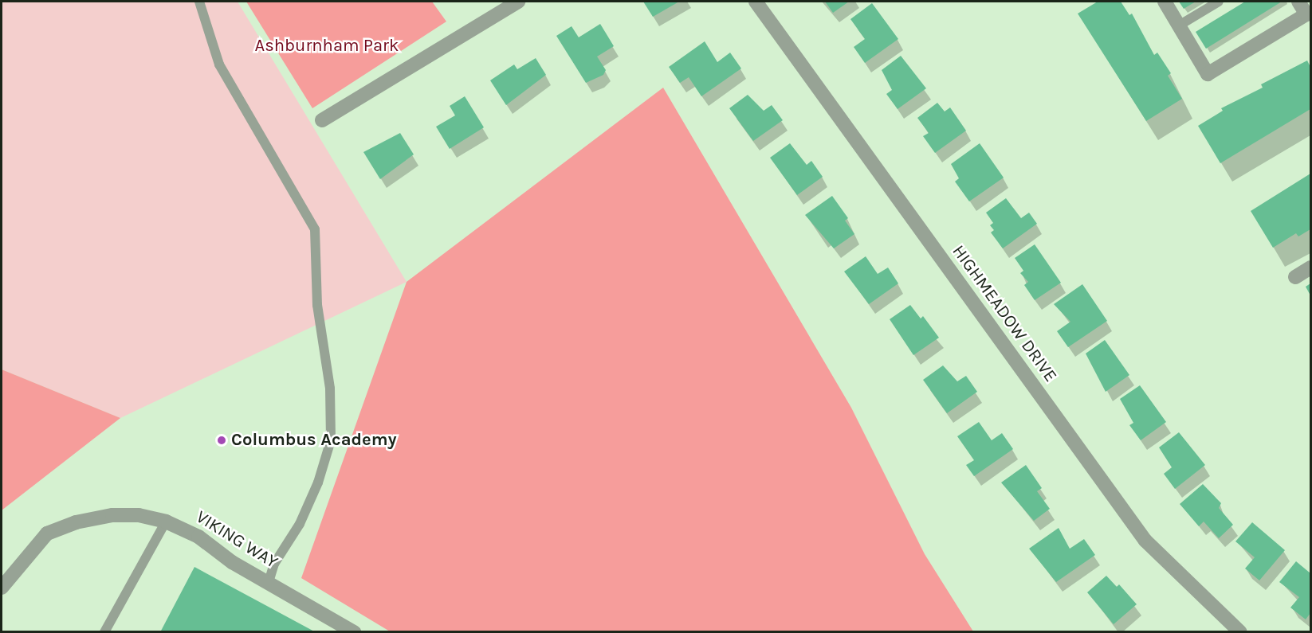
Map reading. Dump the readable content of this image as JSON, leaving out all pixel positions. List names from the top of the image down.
{
  "streets": {
    "street": ["HIGHMEADOW DRIVE", "VIKING WAY"]
  },
  "parks": ["Ashburnham Park"],
  "places": ["Columbus Academy"]
}
